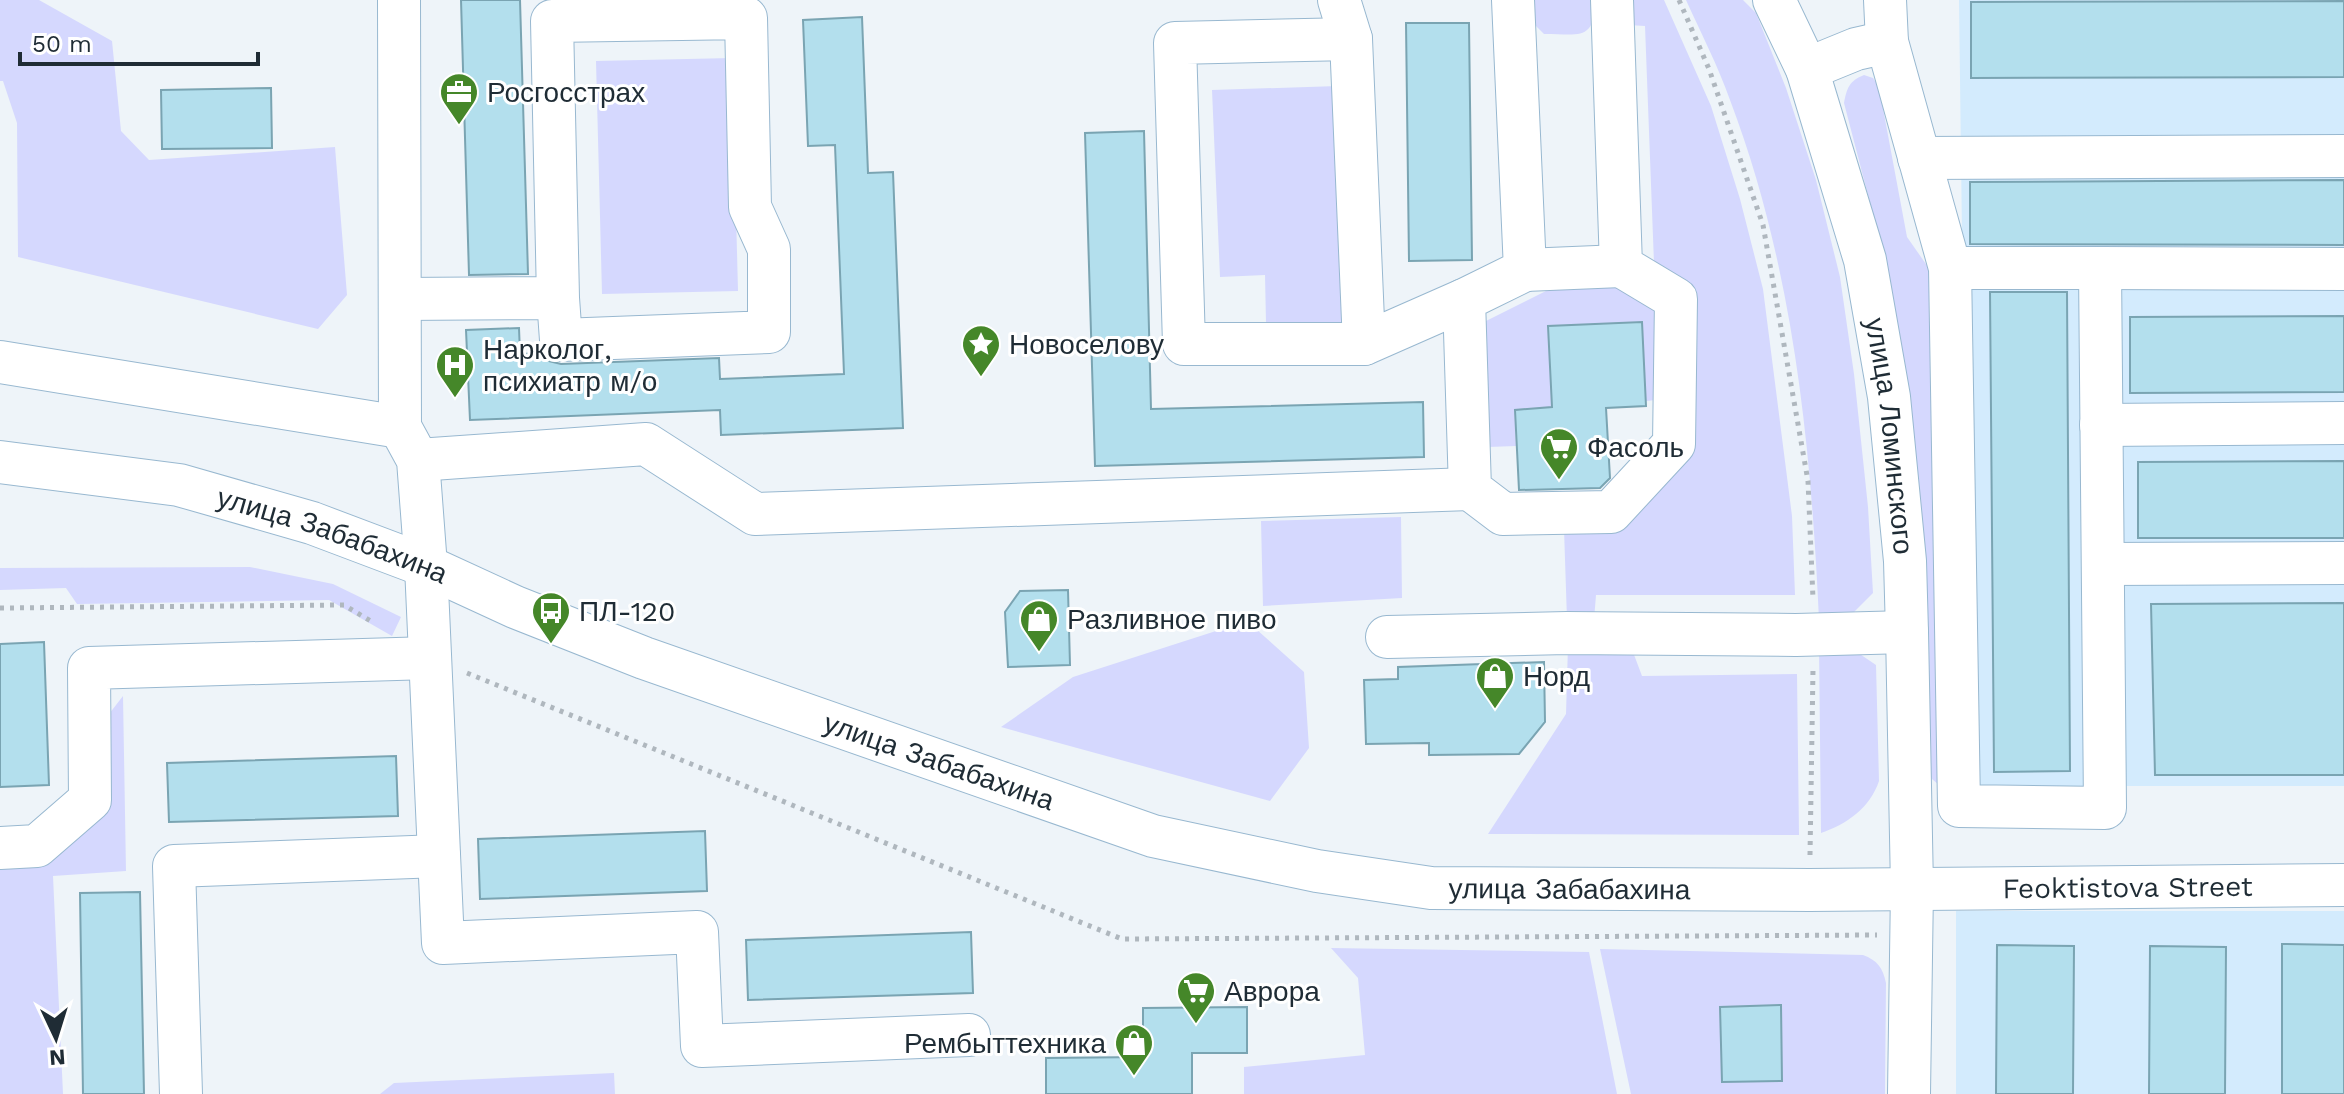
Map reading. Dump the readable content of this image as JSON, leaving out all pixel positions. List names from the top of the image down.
{
  "streets": {
    "street": ["улица Ломинского", "улица Забабахина", "Feoktistova Street"]
  },
  "crossings": [
    ["улица Ломинского", "улица Забабахина"],
    ["улица Ломинского", "Feoktistova Street"],
    ["улица Забабахина", "Feoktistova Street"]
  ],
  "places": {
    "office": ["Росгосстрах"],
    "place": ["Новоселову"],
    "hospital": ["Нарколог, психиатр м/о"],
    "supermarket": ["Фасоль", "Аврора"],
    "bus stop": ["ПЛ-120"],
    "shop": ["Разливное пиво", "Норд", "Рембыттехника"]
  },
  "scale_bar": "50 m",
  "north": "bottom"
}
